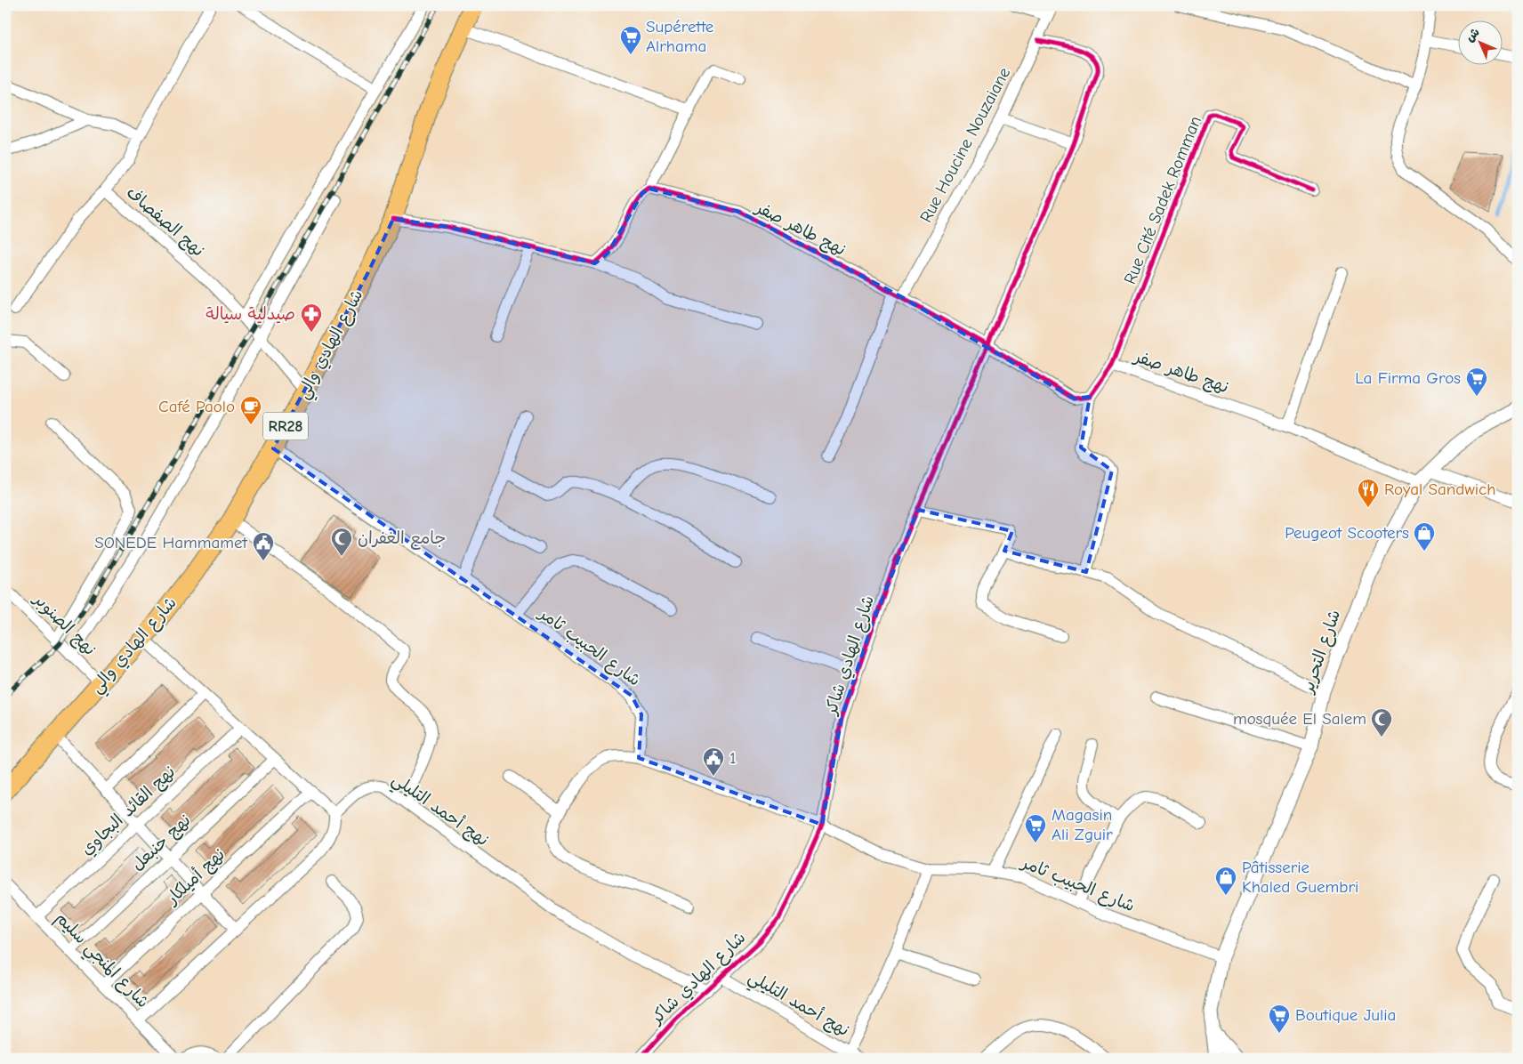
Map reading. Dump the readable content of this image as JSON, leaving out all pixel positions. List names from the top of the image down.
{
  "streets": {
    "main road": ["شارع الهادي والي", "RR28"],
    "street": [
      "Rue Houcine Nouzaiane",
      "Rue Cité Sadek Romman",
      "نهج الصفصاف",
      "نهج طاهر صفر",
      "نهج الصنوبر",
      "شارع الحبيب ثامر",
      "شارع التحرير",
      "شارع الهادي شاكر",
      "نهج أحمد التليلي",
      "نهج القائد البجاوي",
      "نهج حنبعل",
      "نهج أميلكار",
      "شارع المنجي سليم"
    ]
  },
  "crossings": [
    ["Rue Houcine Nouzaiane", "نهج طاهر صفر"],
    ["Rue Houcine Nouzaiane", "شارع الهادي شاكر"],
    ["Rue Cité Sadek Romman", "نهج طاهر صفر"],
    ["نهج الصفصاف", "شارع الهادي والي"],
    ["نهج طاهر صفر", "شارع التحرير"],
    ["نهج طاهر صفر", "شارع الهادي شاكر"],
    ["شارع الهادي والي", "نهج الصنوبر"],
    ["شارع الهادي والي", "شارع الحبيب ثامر"],
    ["شارع الحبيب ثامر", "شارع التحرير"],
    ["شارع الحبيب ثامر", "شارع الهادي شاكر"],
    ["شارع الهادي شاكر", "نهج أحمد التليلي"],
    ["نهج القائد البجاوي", "شارع المنجي سليم"],
    ["نهج حنبعل", "شارع المنجي سليم"],
    ["نهج أميلكار", "شارع المنجي سليم"]
  ],
  "places": {
    "supermarket": [
      "Supérette Alrhama",
      "La Firma Gros",
      "Magasin Ali Zguir",
      "Boutique Julia"
    ],
    "pharmacy": ["صيدلية سيالة"],
    "cafe": ["Café Paolo"],
    "restaurant": ["Royal Sandwich"],
    "shop": ["Peugeot Scooters", "Pâtisserie Khaled Guembri"],
    "mosque": ["جامع الغفران", "mosquée El Salem"],
    "public building": ["SONEDE Hammamet", "1"]
  },
  "north": "top left"
}
